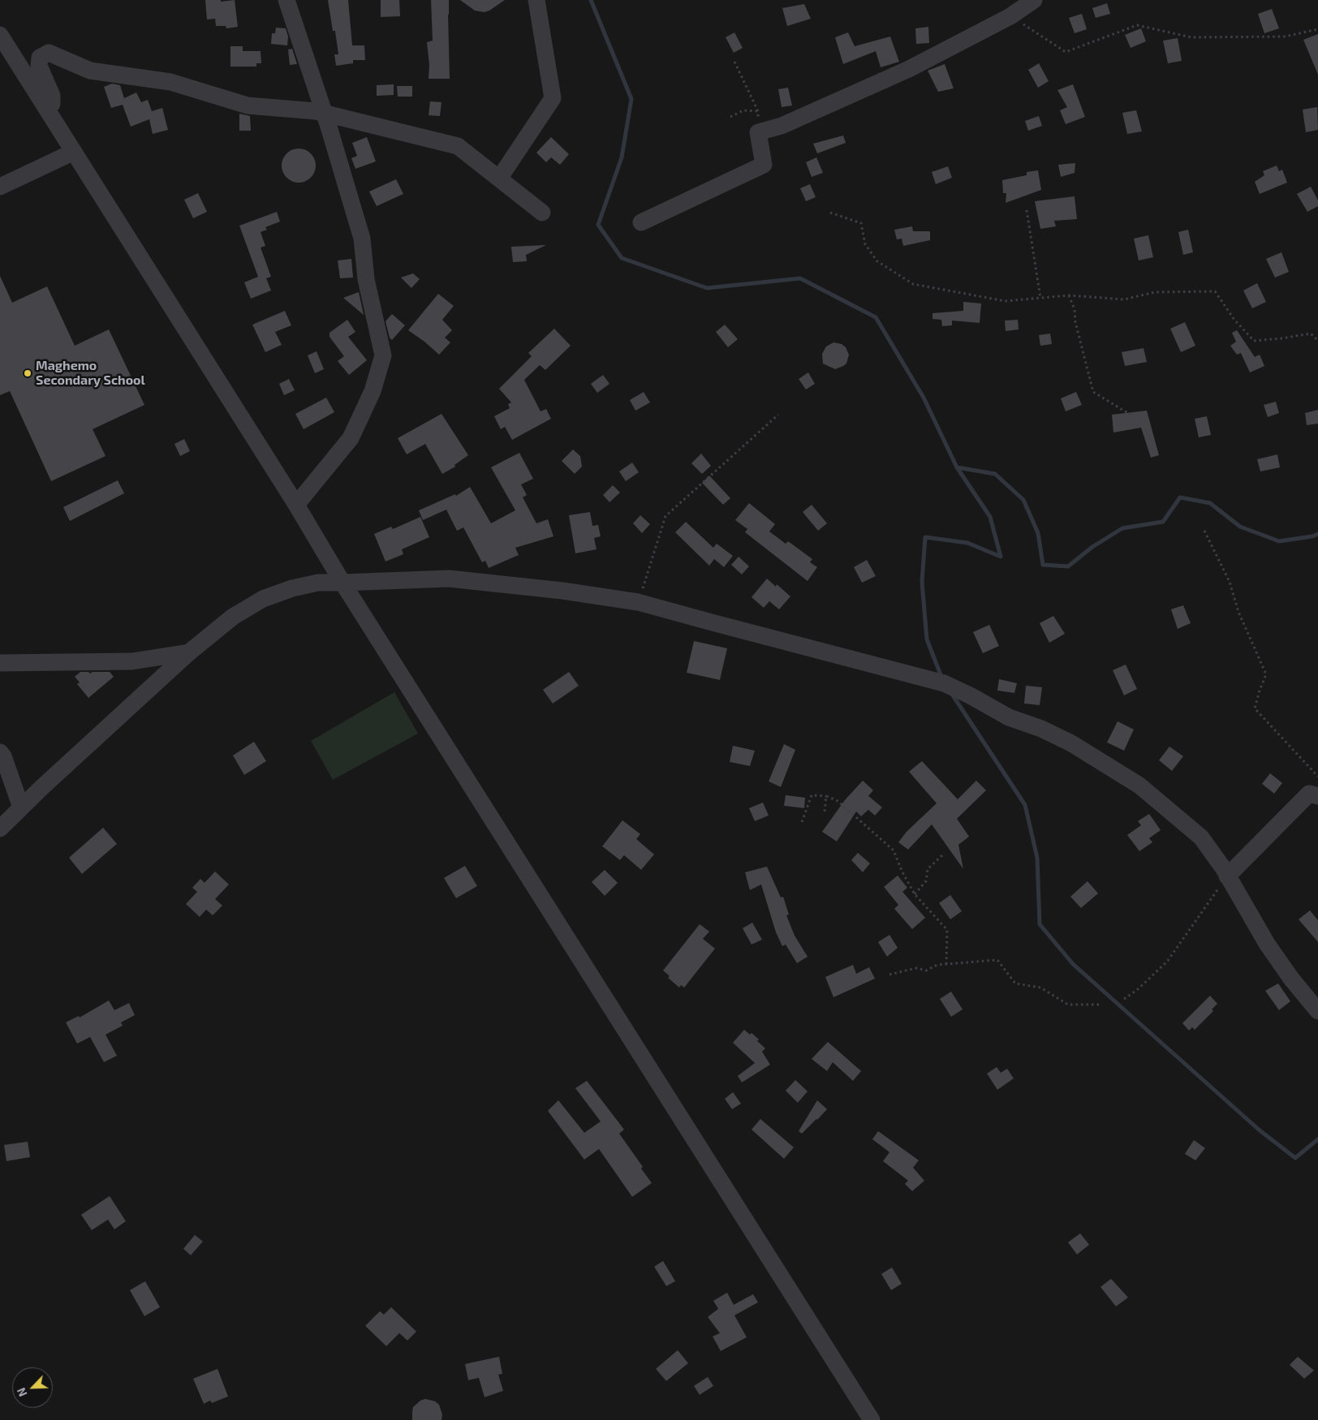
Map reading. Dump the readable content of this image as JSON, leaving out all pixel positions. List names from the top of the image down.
{
  "places": ["Maghemo Secondary School"],
  "north": "bottom left"
}
